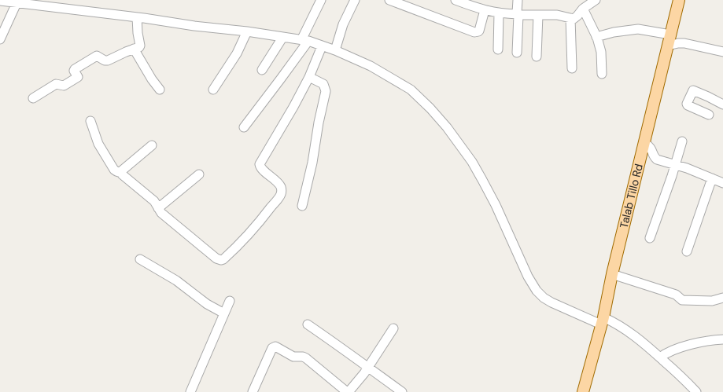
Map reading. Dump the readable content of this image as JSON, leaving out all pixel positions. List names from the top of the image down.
{
  "streets": {
    "main road": ["Talab Tillo Rd"]
  }
}
